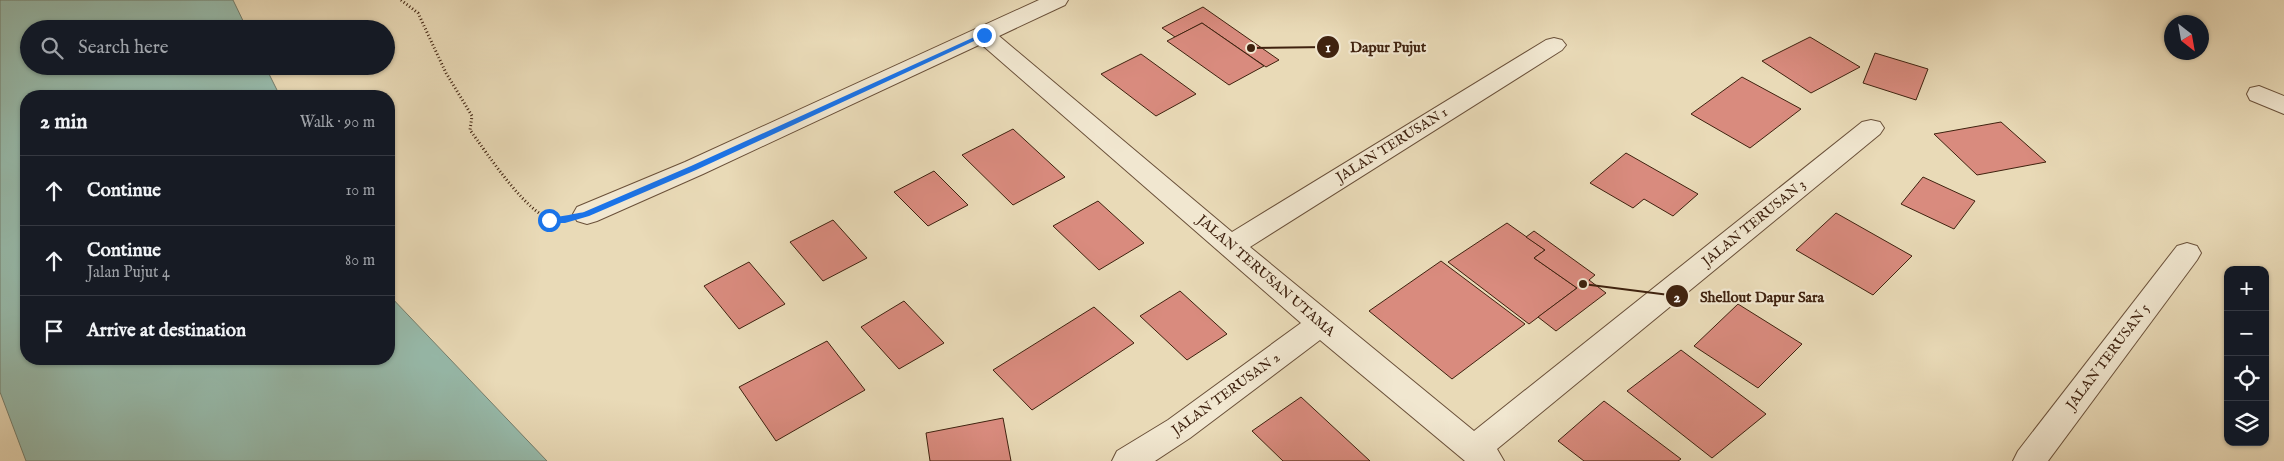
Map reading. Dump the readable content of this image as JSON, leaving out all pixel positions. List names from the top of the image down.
{
  "streets": {
    "street": [
      "JALAN TERUSAN 1",
      "JALAN TERUSAN 3",
      "JALAN TERUSAN UTAMA",
      "JALAN TERUSAN 5",
      "JALAN TERUSAN 2"
    ]
  },
  "crossings": [
    ["JALAN TERUSAN 1", "JALAN TERUSAN UTAMA"],
    ["JALAN TERUSAN 3", "JALAN TERUSAN UTAMA"],
    ["JALAN TERUSAN UTAMA", "JALAN TERUSAN 2"]
  ],
  "places": ["Dapur Pujut", "Shellout Dapur Sara"],
  "north": "bottom right",
  "page": {
    "search": "Search here",
    "heading": ["2 min", "Walk · 90 m"],
    "list": [
      ["Continue", "10 m"],
      ["Continue", "Jalan Pujut 4", "80 m"],
      "Arrive at destination"
    ],
    "map_buttons": ["+", "−"]
  }
}
